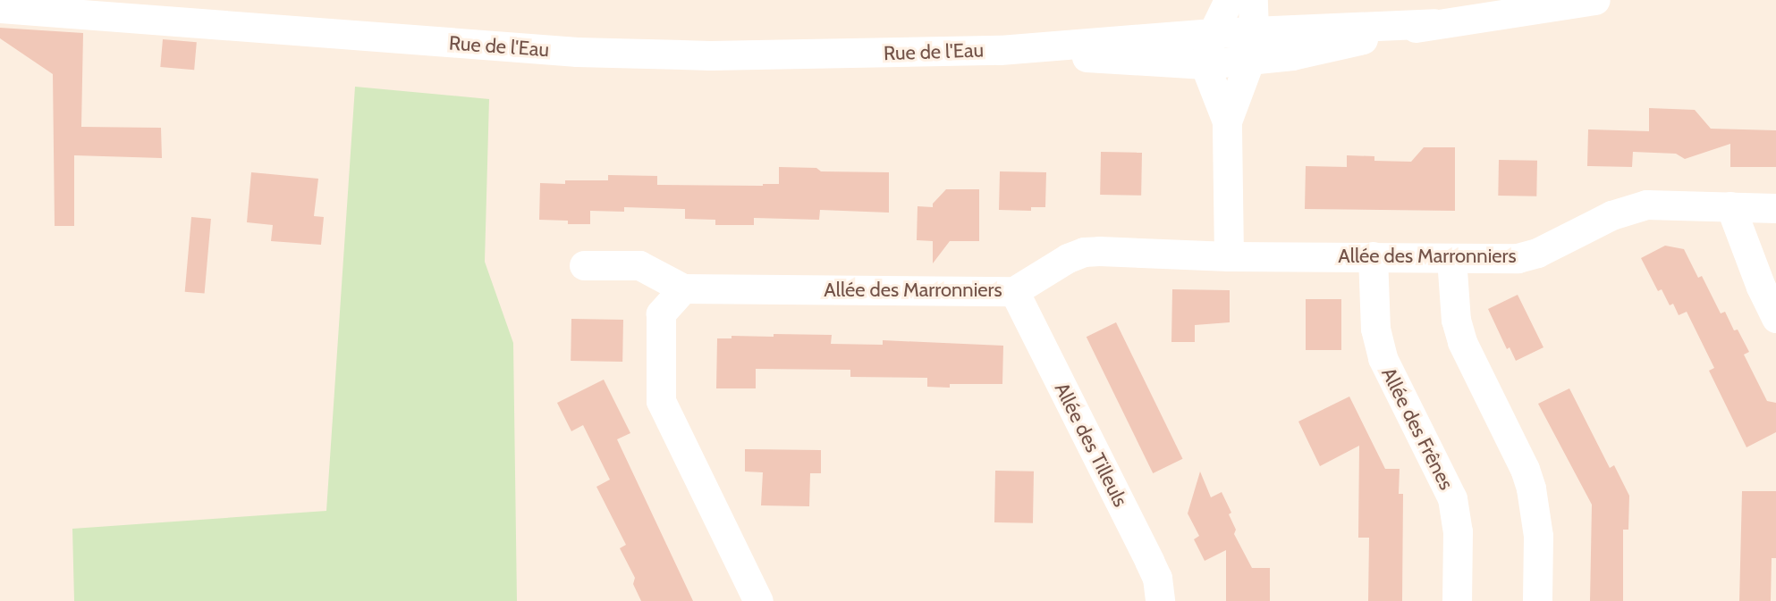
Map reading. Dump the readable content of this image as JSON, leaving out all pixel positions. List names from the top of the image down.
{
  "streets": {
    "street": [
      "Rue de l'Eau",
      "Allée des Marronniers",
      "Allée des Frênes",
      "Allée des Tilleuls"
    ]
  },
  "crossings": [
    ["Allée des Marronniers", "Allée des Frênes"],
    ["Allée des Marronniers", "Allée des Tilleuls"]
  ]
}
